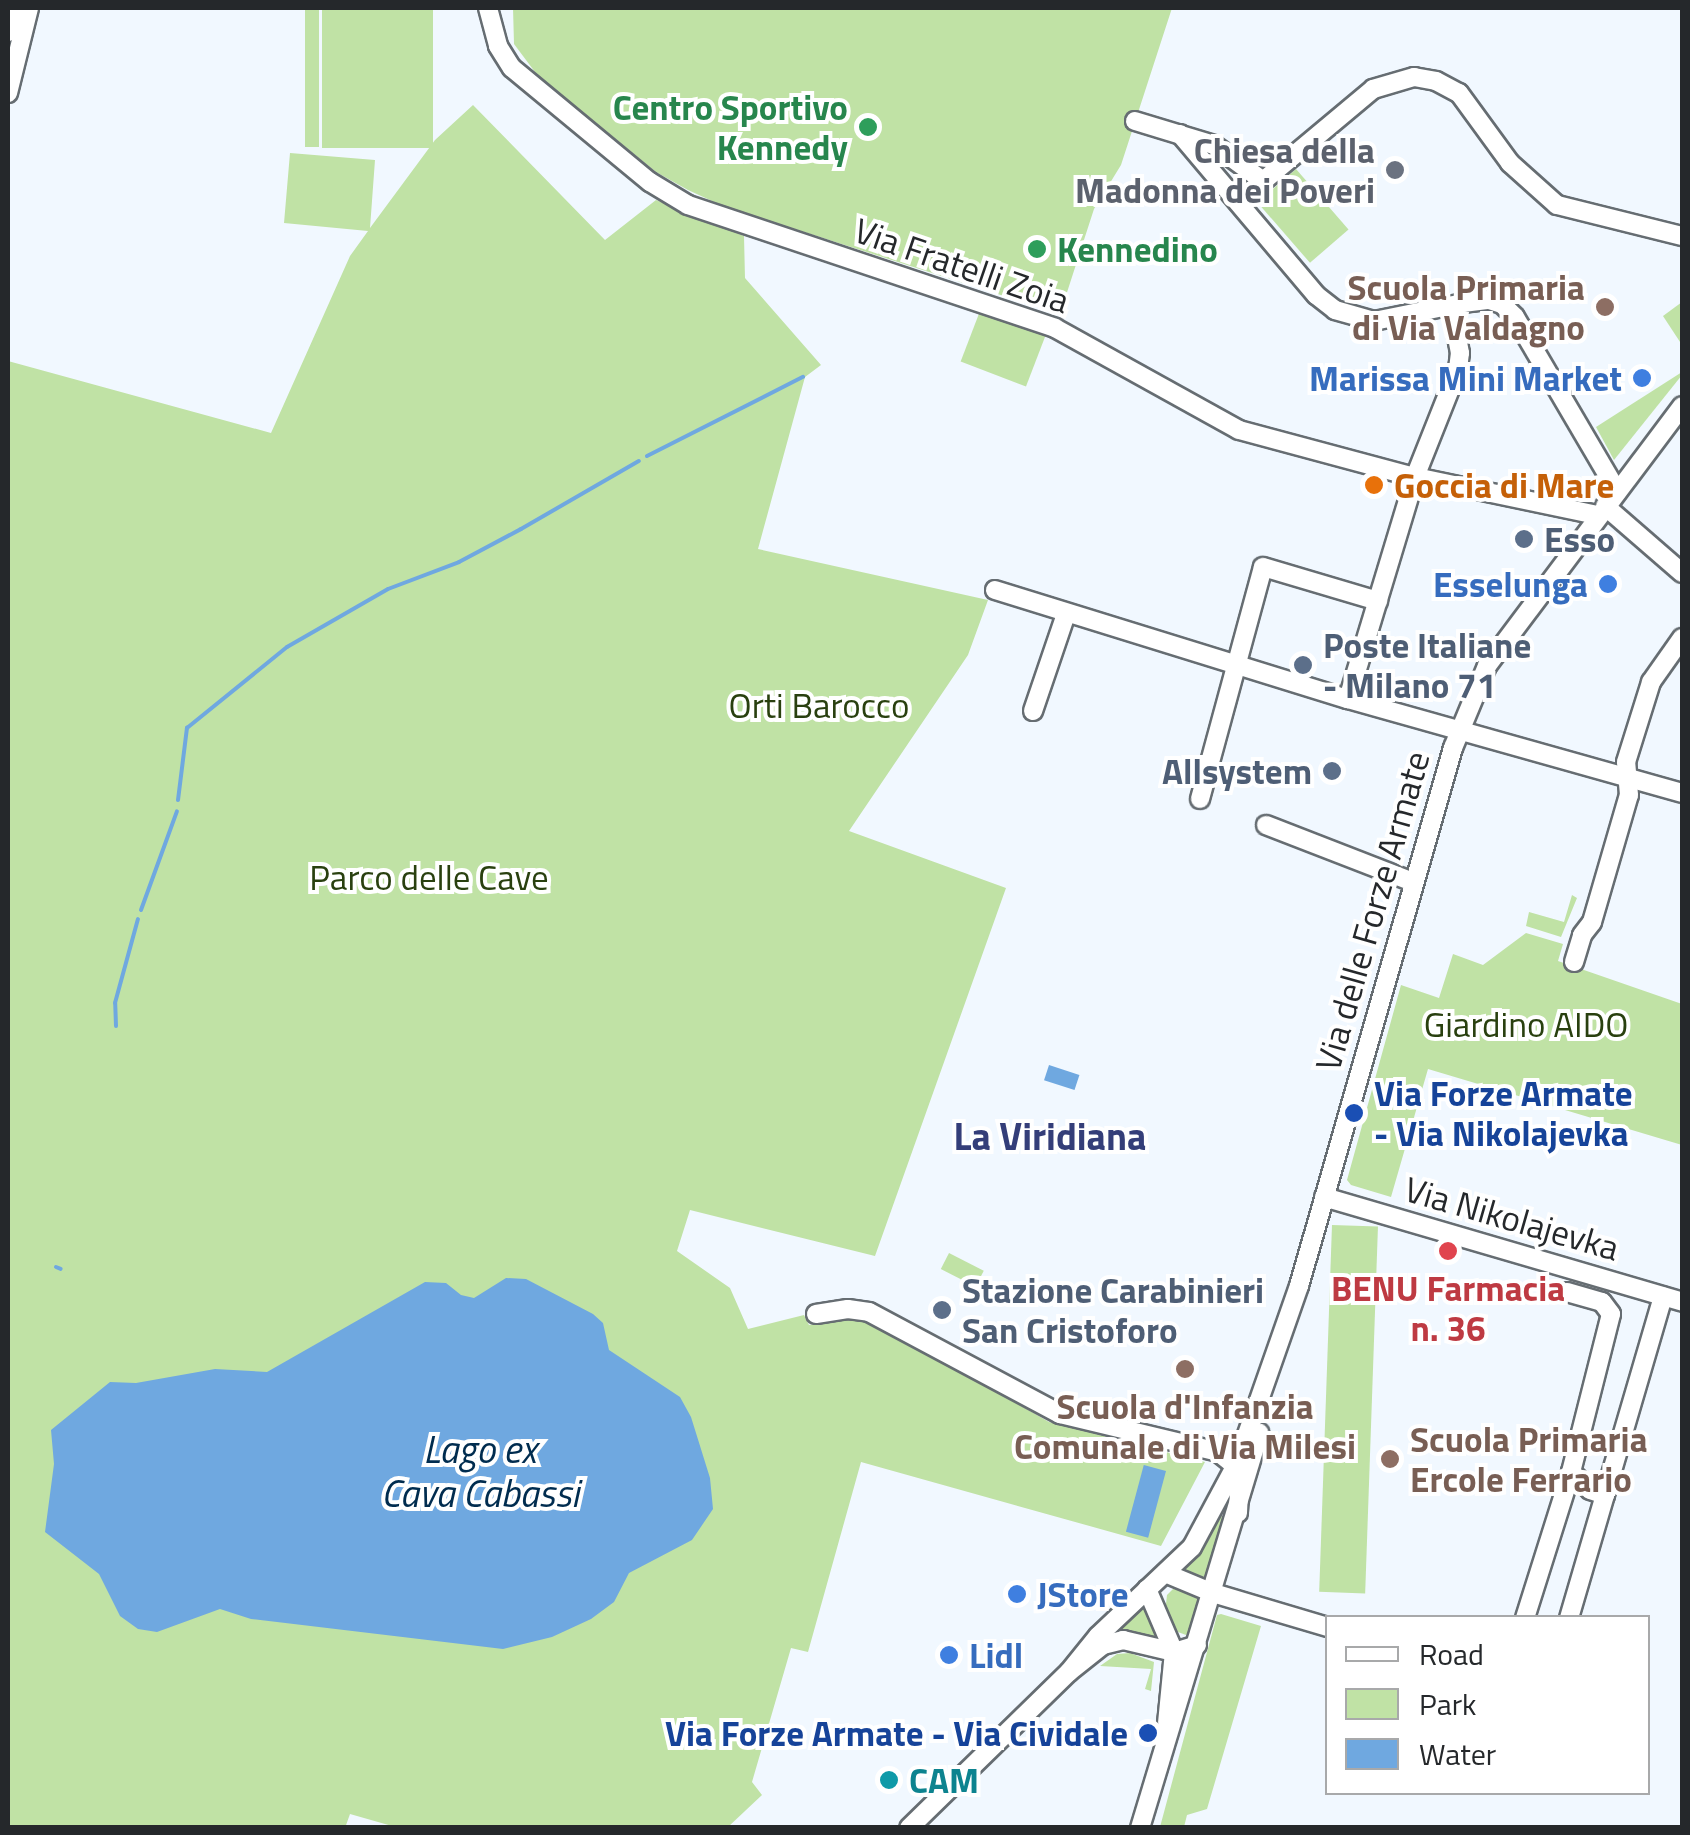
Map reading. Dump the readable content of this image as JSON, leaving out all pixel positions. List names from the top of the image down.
{
  "streets": {
    "street": ["Via Fratelli Zoia", "Via delle Forze Armate", "Via Nikolajevka"]
  },
  "crossings": [
    ["Via Fratelli Zoia", "Via delle Forze Armate"],
    ["Via delle Forze Armate", "Via Nikolajevka"]
  ],
  "districts": ["La Viridiana"],
  "water": ["Lago ex Cava Cabassi"],
  "parks": ["Orti Barocco", "Parco delle Cave", "Giardino AIDO"],
  "places": [
    "Centro Sportivo Kennedy",
    "Chiesa della Madonna dei Poveri",
    "Kennedino",
    "Scuola Primaria di Via Valdagno",
    "Marissa Mini Market",
    "Goccia di Mare",
    "Esso",
    "Esselunga",
    "Poste Italiane - Milano 71",
    "Allsystem",
    "Via Forze Armate - Via Nikolajevka",
    "BENU Farmacia n. 36",
    "Stazione Carabinieri San Cristoforo",
    "Scuola d'Infanzia Comunale di Via Milesi",
    "Scuola Primaria Ercole Ferrario",
    "JStore",
    "Lidl",
    "Via Forze Armate - Via Cividale",
    "CAM"
  ],
  "legend": ["Road", "Park", "Water"]
}
